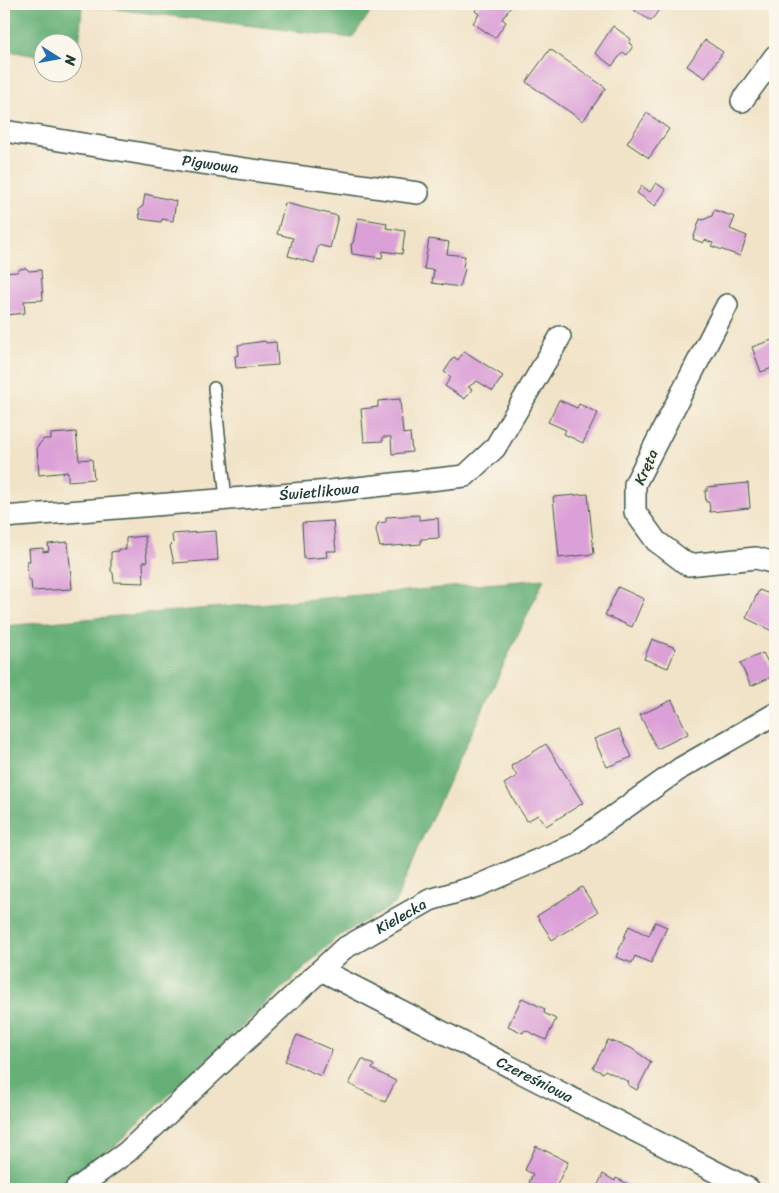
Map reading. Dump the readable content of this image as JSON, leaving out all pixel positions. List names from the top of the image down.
{
  "streets": {
    "street": [
      "Pigwowa",
      "Kręta",
      "Świetlikowa",
      "Kielecka",
      "Czereśniowa"
    ]
  },
  "crossings": [
    ["Kielecka", "Czereśniowa"]
  ],
  "north": "right"
}
